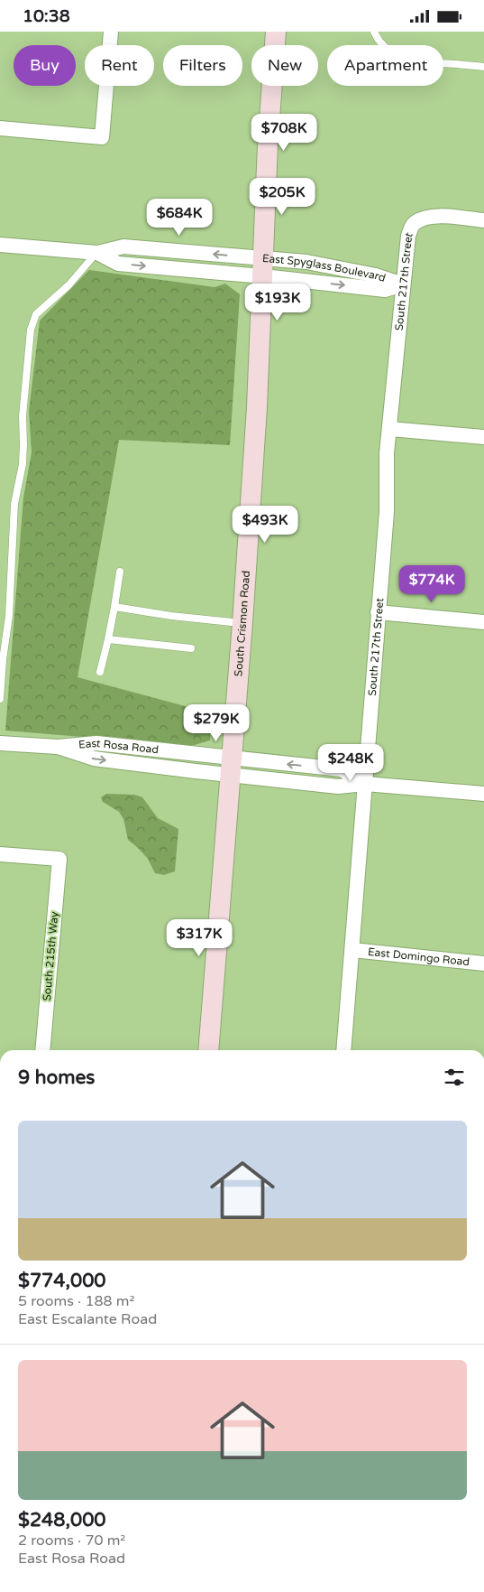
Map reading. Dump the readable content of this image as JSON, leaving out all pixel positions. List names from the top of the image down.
{
  "streets": {
    "street": [
      "East Spyglass Boulevard",
      "South 217th Street",
      "South Crismon Road",
      "East Rosa Road",
      "South 215th Way",
      "East Domingo Road"
    ]
  },
  "crossings": [
    ["East Spyglass Boulevard", "South 217th Street"],
    ["East Spyglass Boulevard", "South Crismon Road"],
    ["South 217th Street", "East Rosa Road"],
    ["South 217th Street", "East Domingo Road"],
    ["South Crismon Road", "East Rosa Road"]
  ],
  "page": {
    "status": "10:38",
    "chip": [
      "Buy",
      "Rent",
      "Filters",
      "New",
      "Apartment"
    ],
    "price": [
      "$708K",
      "$205K",
      "$684K",
      "$193K",
      "$493K",
      "$774K",
      "$279K",
      "$248K",
      "$317K"
    ],
    "heading": "9 homes",
    "list": [
      {
        "name": "$774,000",
        "note": "5 rooms · 188 m² · East Escalante Road"
      },
      {
        "name": "$248,000",
        "note": "2 rooms · 70 m² · East Rosa Road"
      }
    ]
  }
}
